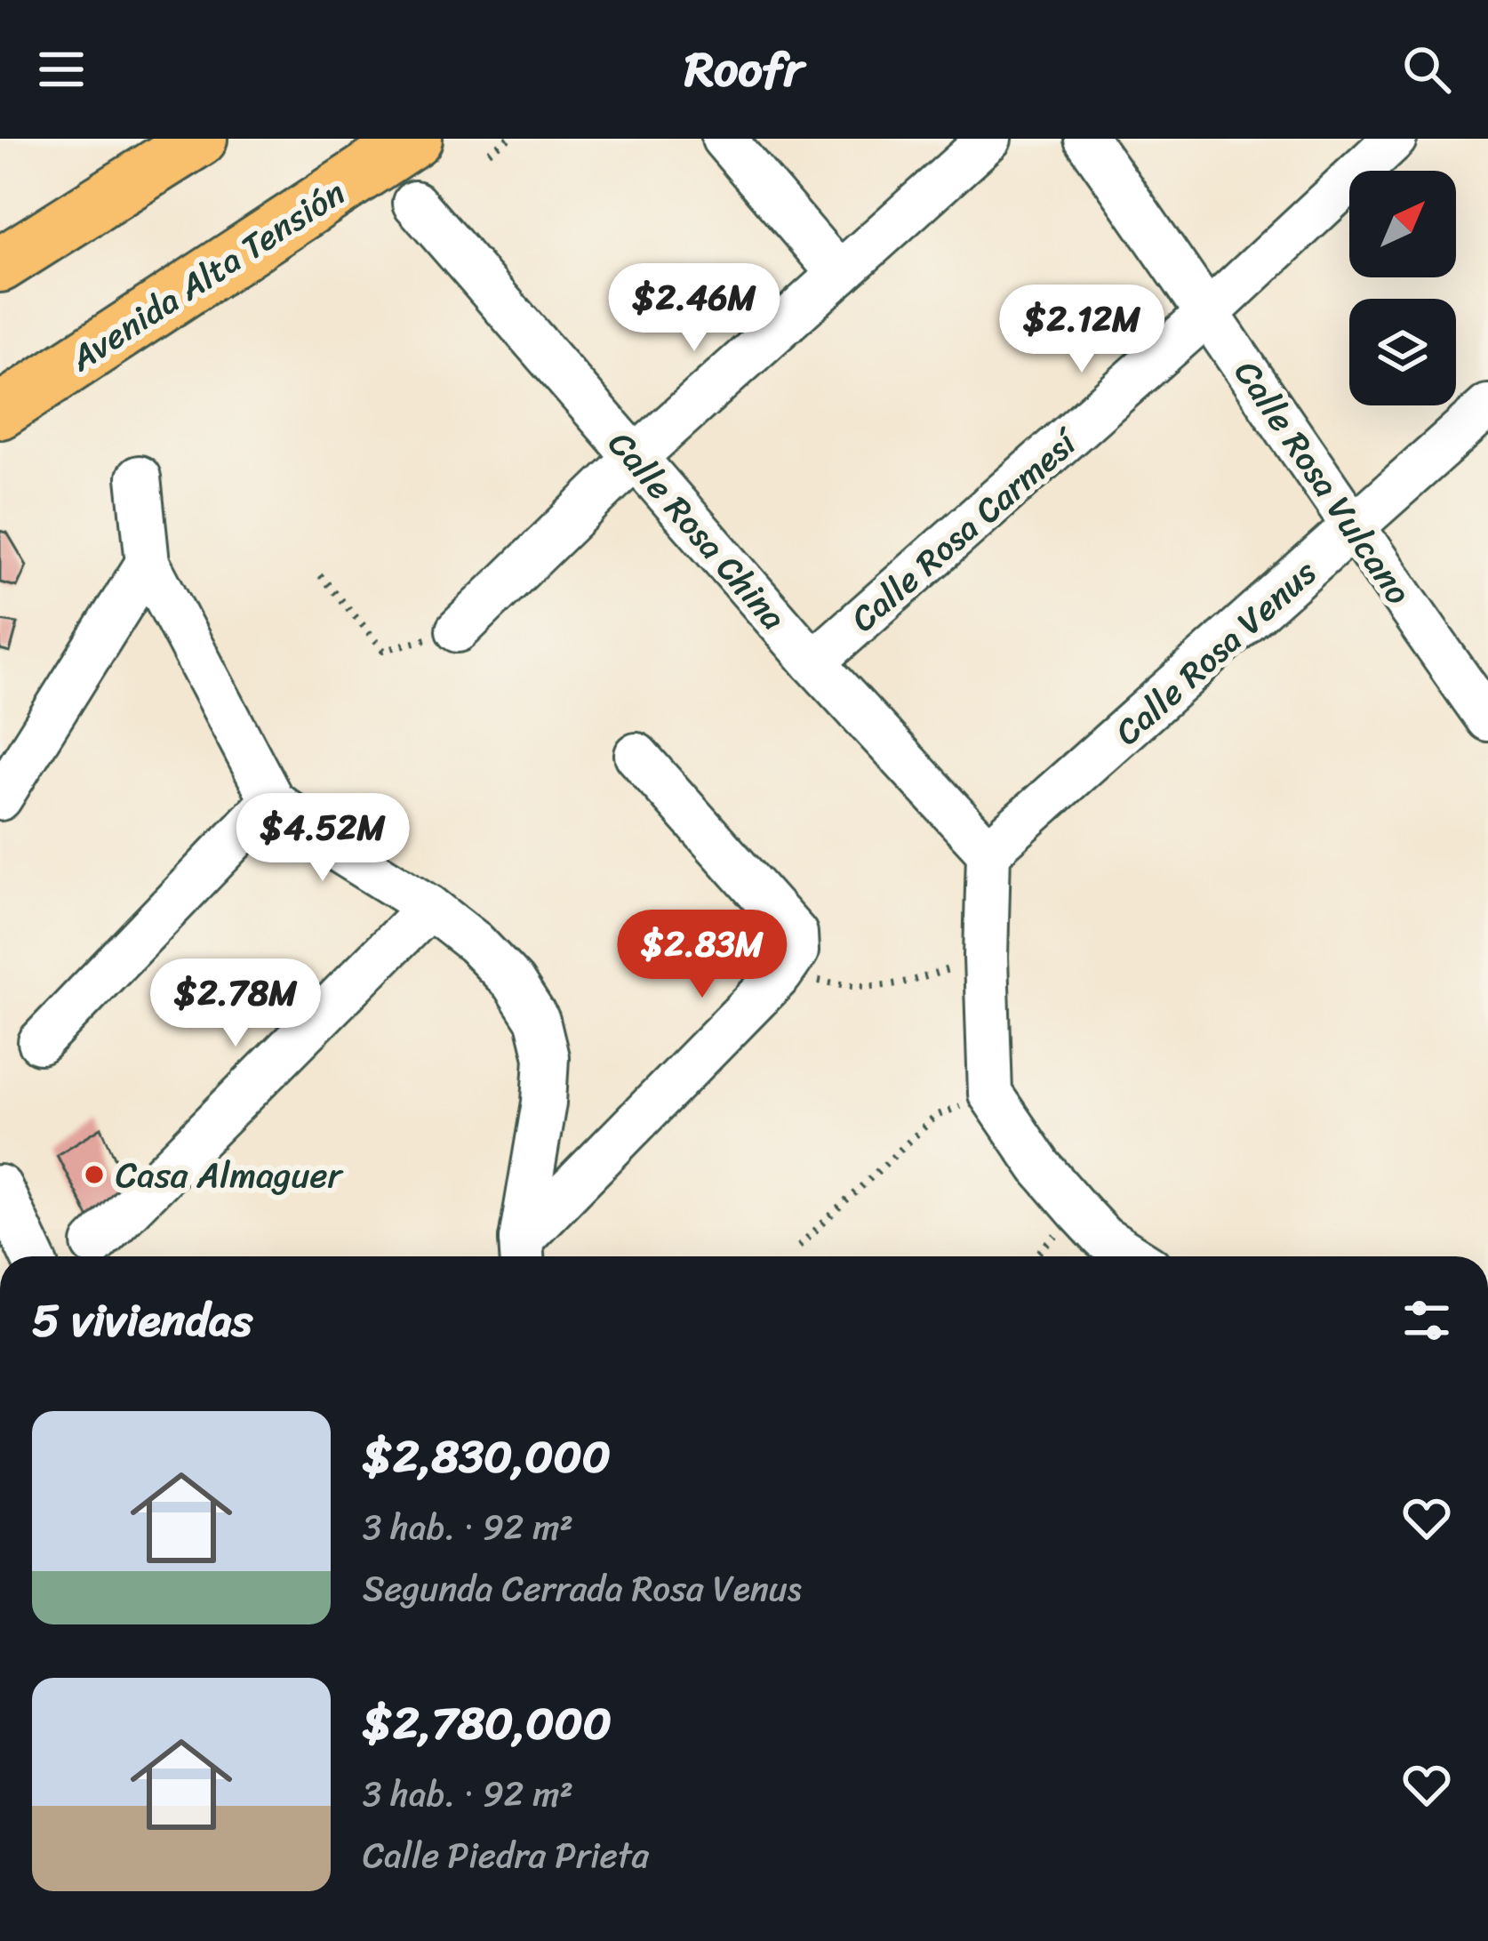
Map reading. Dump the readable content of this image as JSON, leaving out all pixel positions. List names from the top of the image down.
{
  "streets": {
    "main road": ["Avenida Alta Tensión"],
    "street": [
      "Calle Rosa Vulcano",
      "Calle Rosa China",
      "Calle Rosa Carmesí",
      "Calle Rosa Venus"
    ]
  },
  "crossings": [
    ["Calle Rosa Vulcano", "Calle Rosa Carmesí"],
    ["Calle Rosa Vulcano", "Calle Rosa Venus"],
    ["Calle Rosa China", "Calle Rosa Carmesí"],
    ["Calle Rosa China", "Calle Rosa Venus"]
  ],
  "places": ["Casa Almaguer"],
  "north": "top right",
  "page": {
    "header": "Roofr",
    "price": [
      "$2.46M",
      "$2.12M",
      "$4.52M",
      "$2.83M",
      "$2.78M"
    ],
    "heading": "5 viviendas",
    "list": [
      {
        "name": "$2,830,000",
        "note": "3 hab. · 92 m² · Segunda Cerrada Rosa Venus"
      },
      {
        "name": "$2,780,000",
        "note": "3 hab. · 92 m² · Calle Piedra Prieta"
      }
    ]
  }
}
